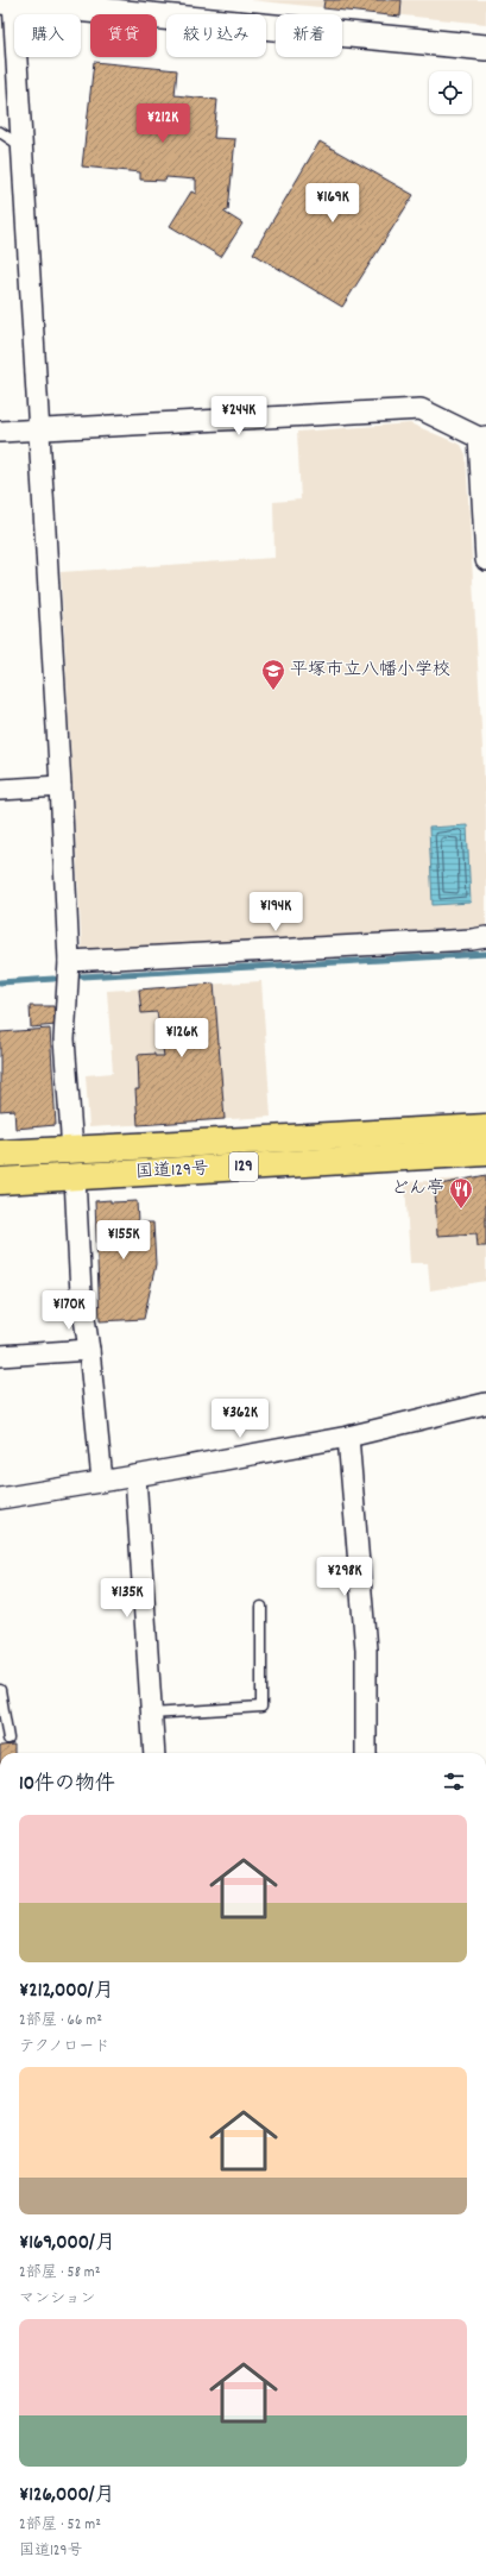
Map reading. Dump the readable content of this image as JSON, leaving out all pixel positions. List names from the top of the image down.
{
  "streets": {
    "highway": ["129", "国道129号"]
  },
  "places": {
    "school or university": ["平塚市立八幡小学校"],
    "restaurant": ["どん亭"]
  },
  "page": {
    "chip": [
      "購入",
      "賃貸",
      "絞り込み",
      "新着"
    ],
    "price": [
      "¥212K",
      "¥169K",
      "¥244K",
      "¥194K",
      "¥126K",
      "¥155K",
      "¥170K",
      "¥362K",
      "¥298K",
      "¥135K"
    ],
    "heading": "10件の物件",
    "list": [
      {
        "name": "¥212,000/月",
        "note": "2部屋 · 66 m² · テクノロード"
      },
      {
        "name": "¥169,000/月",
        "note": "2部屋 · 58 m² · マンション"
      },
      {
        "name": "¥126,000/月",
        "note": "2部屋 · 52 m² · 国道129号"
      }
    ]
  }
}
